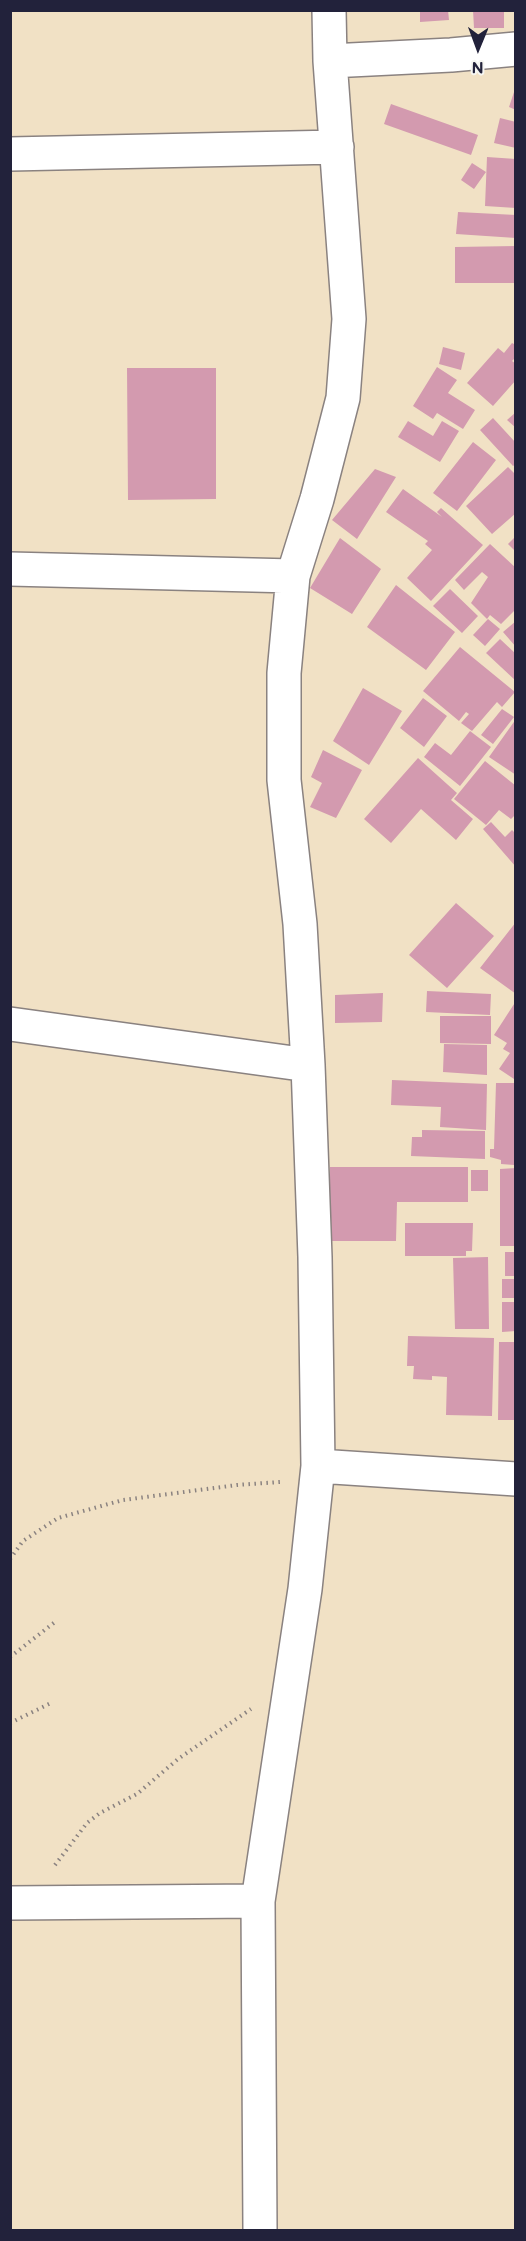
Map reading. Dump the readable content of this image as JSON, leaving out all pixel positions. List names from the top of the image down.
{
  "north": "bottom"
}
